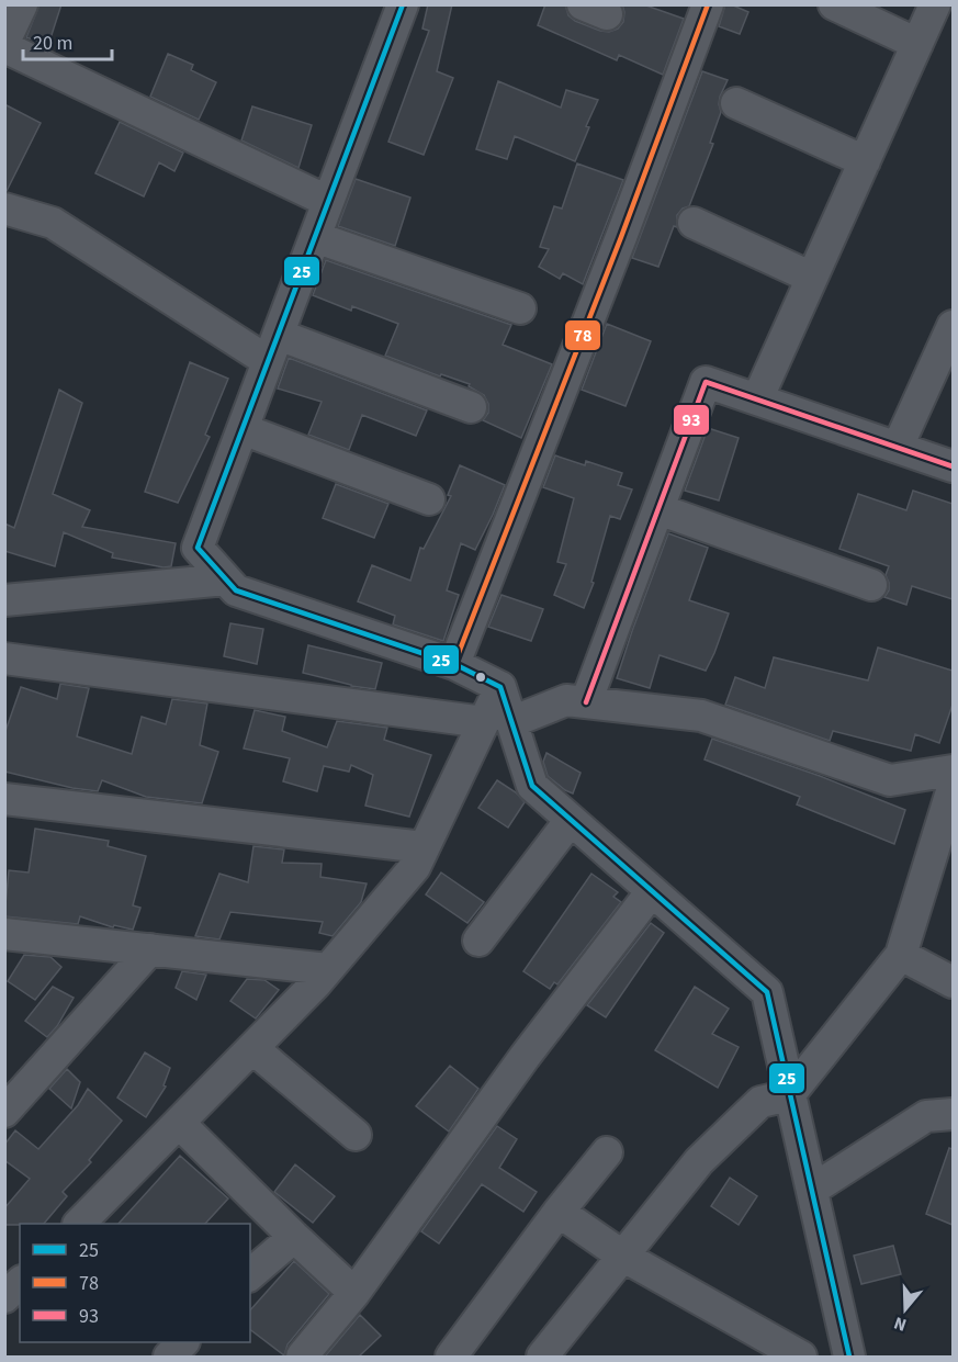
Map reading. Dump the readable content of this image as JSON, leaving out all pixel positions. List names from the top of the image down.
{
  "lines": ["transit line 25", "transit line 78", "transit line 93"],
  "legend": ["25", "78", "93"],
  "scale_bar": "20 m",
  "north": "bottom"
}
